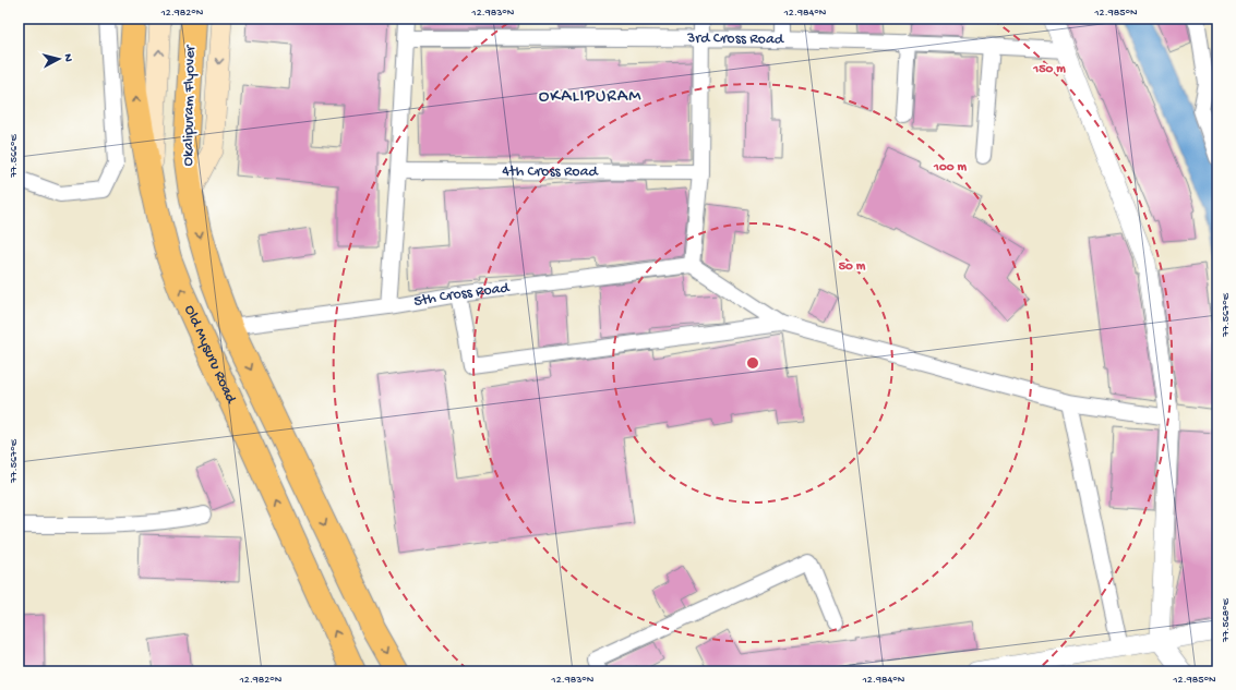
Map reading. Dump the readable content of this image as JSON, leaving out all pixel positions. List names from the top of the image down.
{
  "streets": {
    "main road": ["Okalipuram Flyover", "Old Mysuru Road"],
    "street": ["3rd Cross Road", "4th Cross Road", "5th Cross Road"]
  },
  "crossings": [
    ["Okalipuram Flyover", "Old Mysuru Road"],
    ["5th Cross Road", "Old Mysuru Road"]
  ],
  "districts": ["OKALIPURAM"],
  "north": "right",
  "coordinates": [
    "12.982°N",
    "12.983°N",
    "12.984°N",
    "12.985°N",
    "77.566°E",
    "77.567°E",
    "77.568°E"
  ],
  "rings": ["150 m", "100 m", "50 m"]
}
